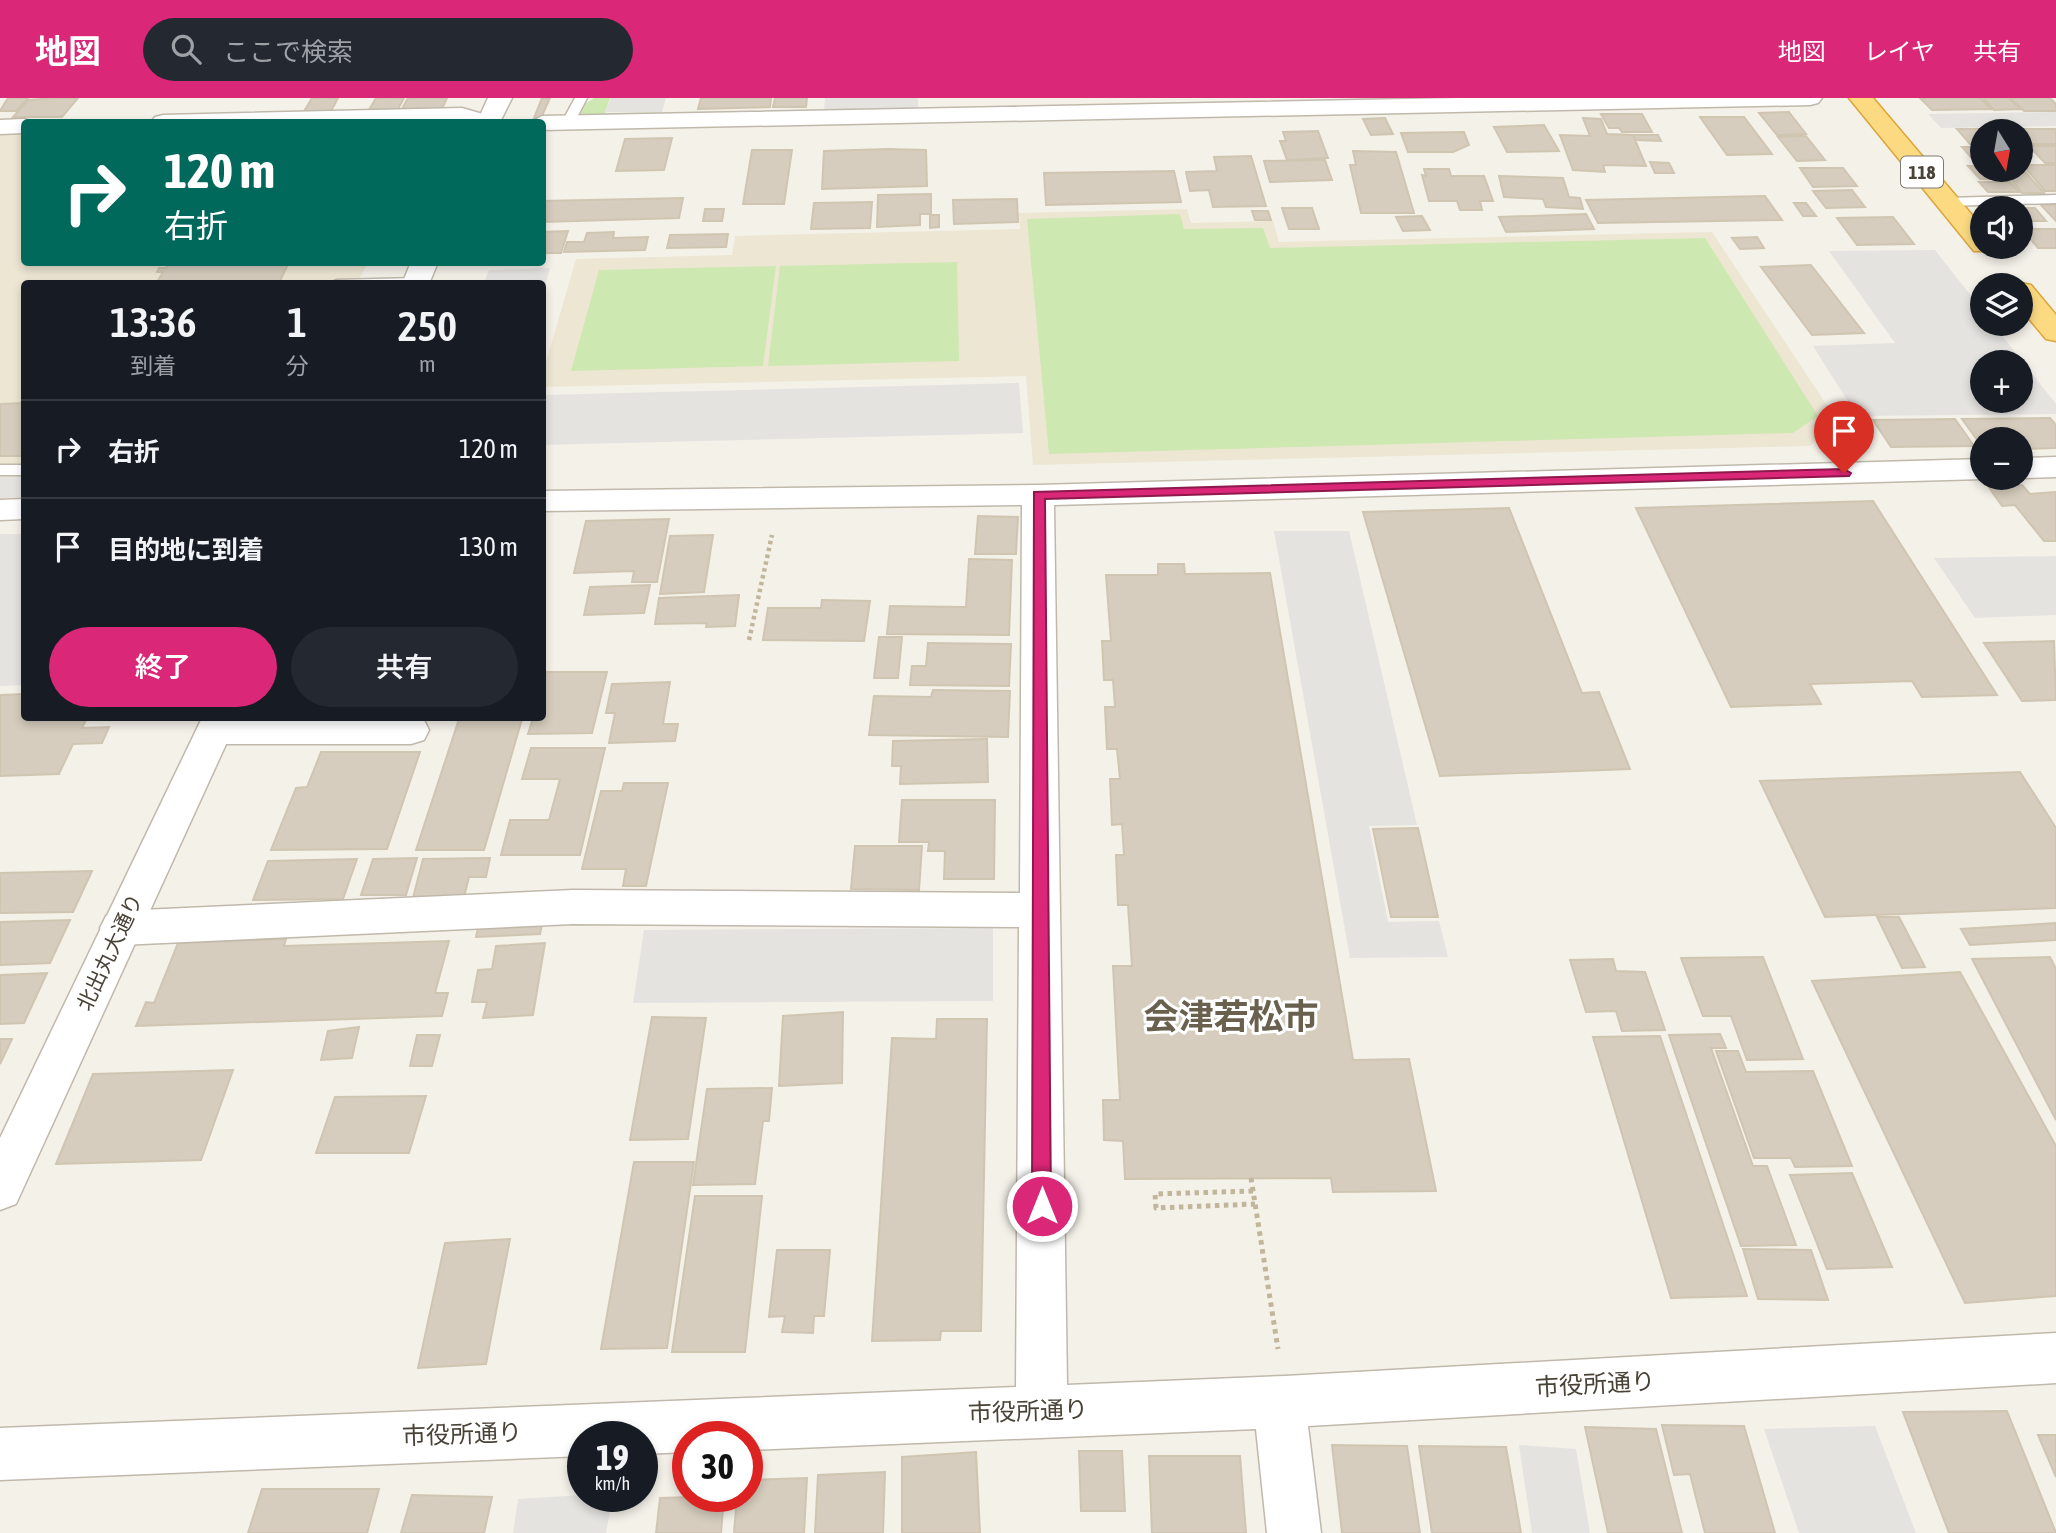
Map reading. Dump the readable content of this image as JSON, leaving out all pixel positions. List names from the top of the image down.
{
  "streets": {
    "highway": ["118"],
    "street": ["北出丸大通り", "市役所通り"]
  },
  "districts": ["会津若松市"],
  "north": "bottom",
  "page": {
    "header": "地図",
    "search": "ここで検索",
    "nav": ["地図", "レイヤ", "共有"],
    "map_buttons": ["+", "−"],
    "turn": ["120 m", "右折"],
    "eta": [
      "13:36",
      "到着",
      "1",
      "分",
      "250",
      "m"
    ],
    "list": [
      {
        "name": "右折",
        "value": "120 m"
      },
      {
        "name": "目的地に到着",
        "value": "130 m"
      }
    ],
    "buttons": ["終了", "共有"],
    "speed": "19 km/h",
    "limit": "30"
  }
}
